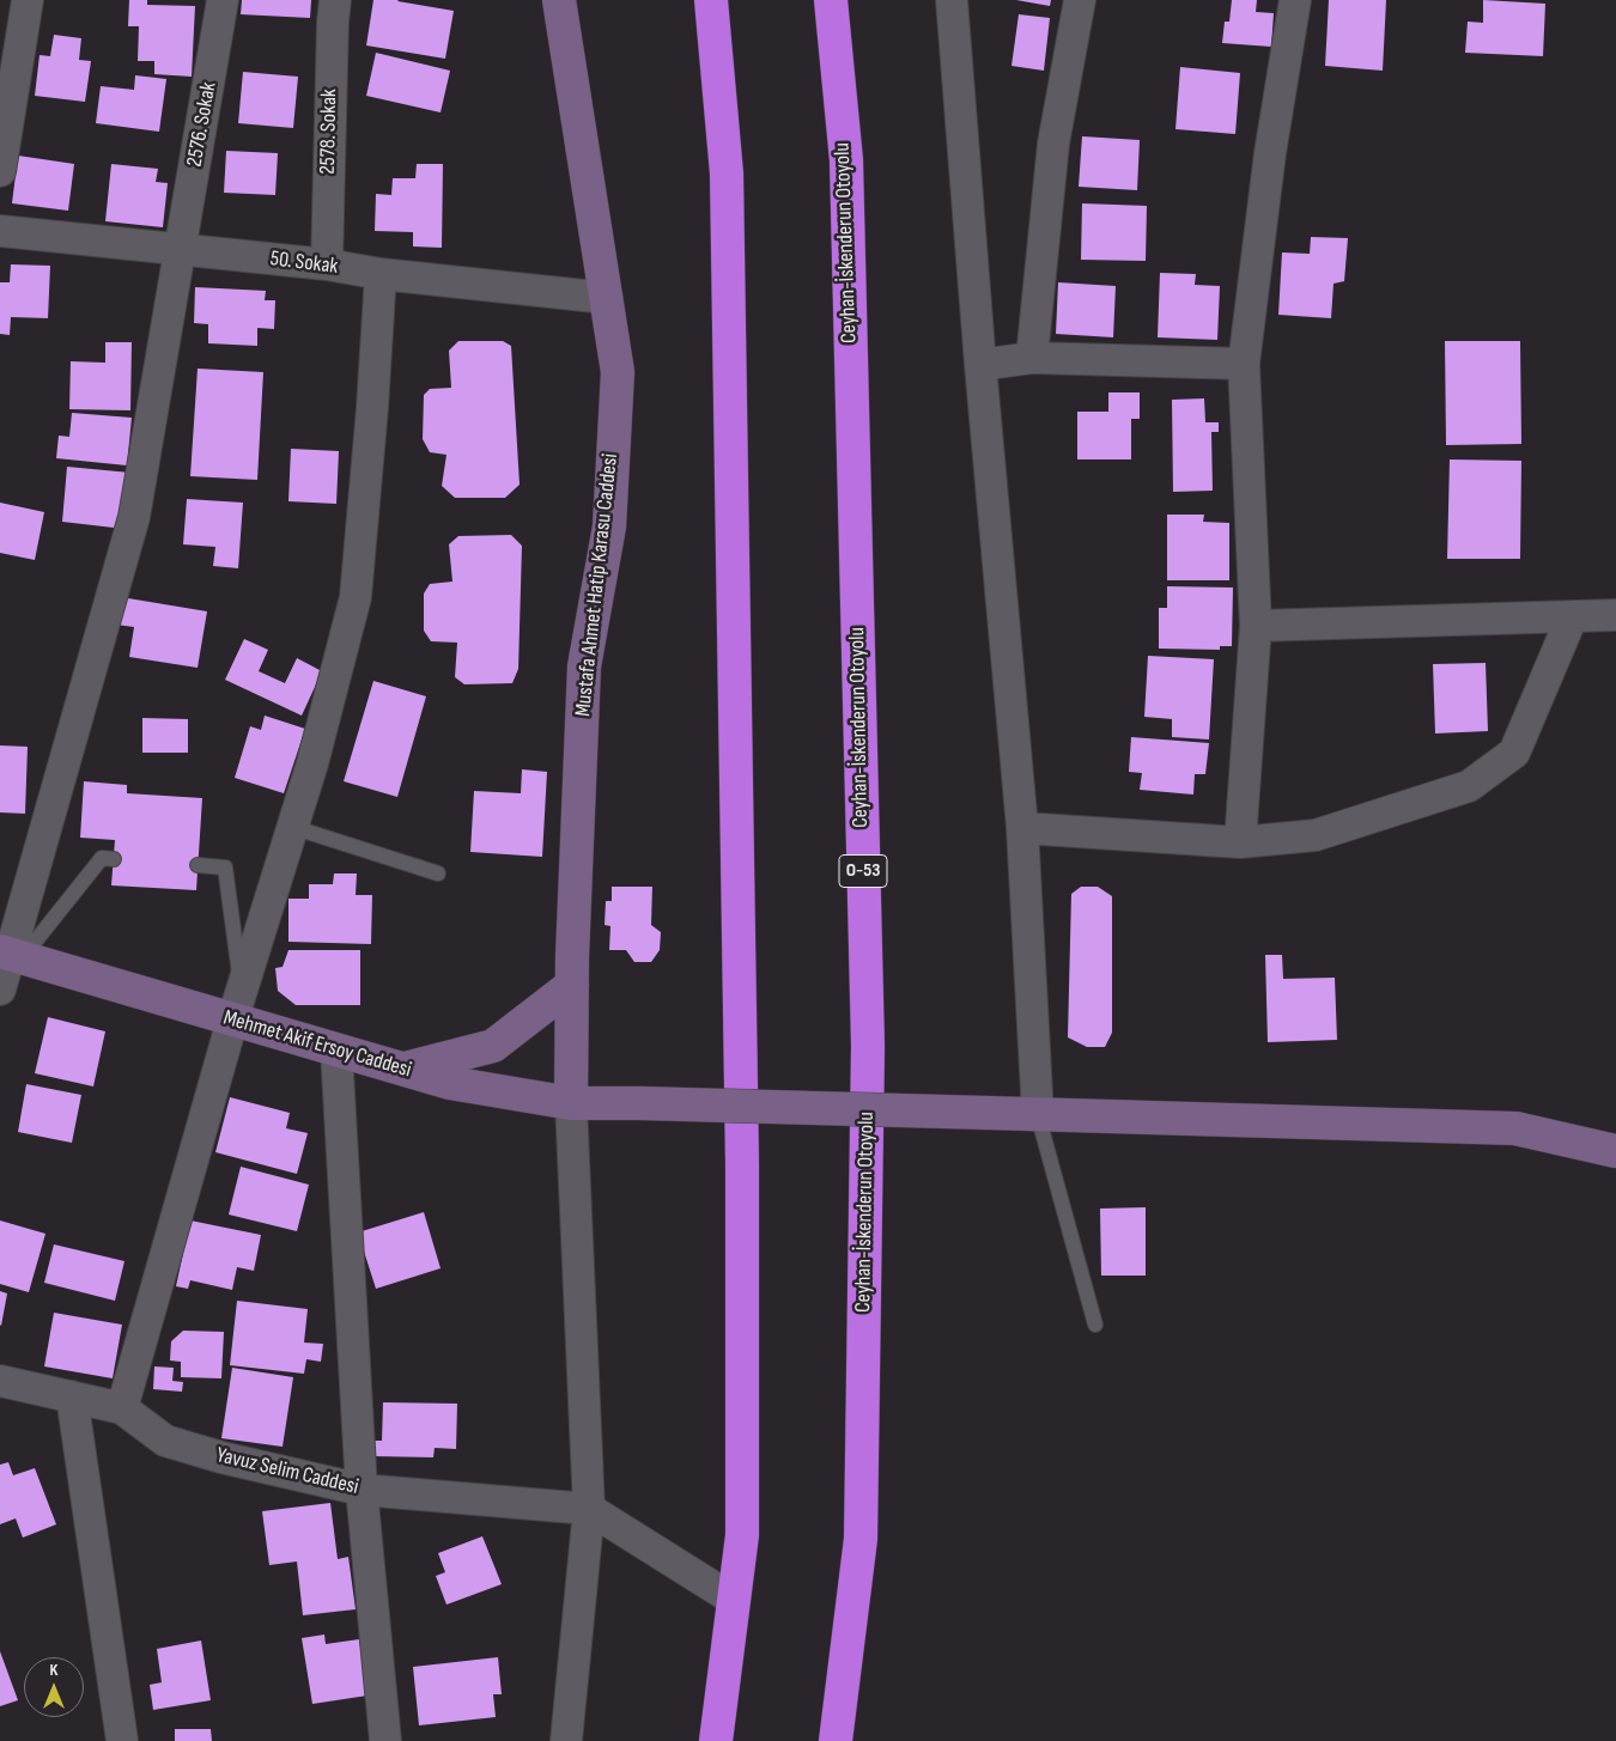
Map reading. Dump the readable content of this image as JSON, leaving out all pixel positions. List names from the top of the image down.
{
  "streets": {
    "highway": ["Ceyhan-İskenderun Otoyolu", "O-53"],
    "street": [
      "2576. Sokak",
      "2578. Sokak",
      "50. Sokak",
      "Mustafa Ahmet Hatip Karasu Caddesi",
      "Mehmet Akif Ersoy Caddesi",
      "Yavuz Selim Caddesi"
    ]
  },
  "crossings": [
    ["2576. Sokak", "50. Sokak"],
    ["2576. Sokak", "Mehmet Akif Ersoy Caddesi"],
    ["2578. Sokak", "50. Sokak"],
    ["50. Sokak", "Mustafa Ahmet Hatip Karasu Caddesi"],
    ["Mustafa Ahmet Hatip Karasu Caddesi", "Mehmet Akif Ersoy Caddesi"]
  ],
  "north": "top"
}
